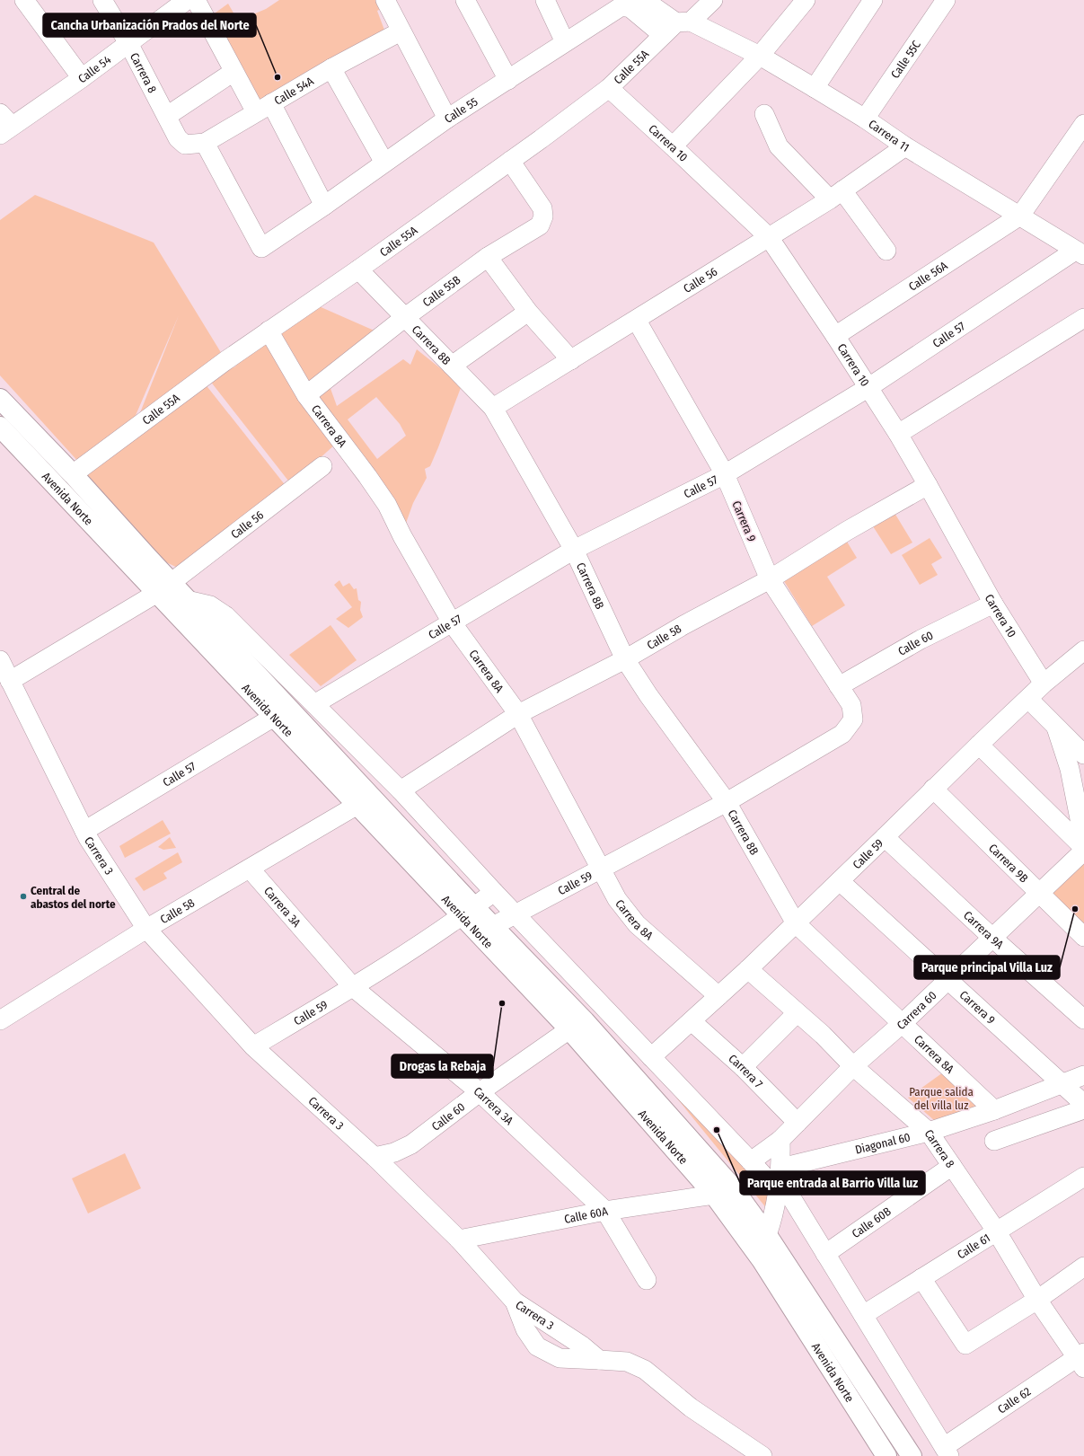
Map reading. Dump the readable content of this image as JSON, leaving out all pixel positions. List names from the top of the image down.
{
  "streets": {
    "main road": ["Avenida Norte"],
    "street": [
      "Calle 55C",
      "Calle 55A",
      "Calle 54",
      "Carrera 8",
      "Calle 54A",
      "Calle 55",
      "Carrera 11",
      "Carrera 10",
      "Calle 56A",
      "Calle 56",
      "Calle 55B",
      "Calle 57",
      "Carrera 8B",
      "Carrera 8A",
      "Carrera 9",
      "Calle 58",
      "Calle 60",
      "Calle 59",
      "Carrera 3",
      "Carrera 9B",
      "Carrera 3A",
      "Carrera 9A",
      "Carrera 60",
      "Carrera 7",
      "Diagonal 60",
      "Calle 60A",
      "Calle 60B",
      "Calle 61",
      "Calle 62"
    ]
  },
  "crossings": [
    ["Calle 55C", "Carrera 11"],
    ["Calle 55A", "Calle 55"],
    ["Calle 55A", "Carrera 11"],
    ["Calle 55A", "Carrera 10"],
    ["Calle 55A", "Calle 55B"],
    ["Calle 55A", "Carrera 8B"],
    ["Calle 55A", "Carrera 8A"],
    ["Calle 55A", "Avenida Norte"],
    ["Calle 54", "Carrera 8"],
    ["Carrera 8", "Calle 54A"],
    ["Carrera 8", "Calle 59"],
    ["Carrera 8", "Carrera 60"],
    ["Carrera 8", "Diagonal 60"],
    ["Carrera 8", "Calle 60B"],
    ["Carrera 8", "Calle 61"],
    ["Carrera 8", "Calle 62"],
    ["Calle 54A", "Calle 55"],
    ["Carrera 11", "Calle 56A"],
    ["Carrera 11", "Calle 56"],
    ["Carrera 11", "Calle 57"],
    ["Carrera 10", "Calle 56A"],
    ["Carrera 10", "Calle 56"],
    ["Carrera 10", "Calle 57"],
    ["Carrera 10", "Calle 58"],
    ["Carrera 10", "Calle 60"],
    ["Carrera 10", "Calle 59"],
    ["Calle 56", "Carrera 8B"],
    ["Calle 56", "Avenida Norte"],
    ["Calle 56", "Carrera 9"],
    ["Calle 56", "Carrera 3"],
    ["Calle 55B", "Carrera 8B"],
    ["Calle 55B", "Carrera 8A"],
    ["Calle 57", "Carrera 8B"],
    ["Calle 57", "Carrera 8A"],
    ["Calle 57", "Avenida Norte"],
    ["Calle 57", "Carrera 9"],
    ["Calle 57", "Carrera 3"],
    ["Carrera 8B", "Carrera 8A"],
    ["Carrera 8B", "Calle 58"],
    ["Carrera 8B", "Calle 59"],
    ["Carrera 8A", "Calle 58"],
    ["Carrera 8A", "Calle 59"],
    ["Carrera 8A", "Carrera 60"],
    ["Carrera 8A", "Diagonal 60"],
    ["Avenida Norte", "Calle 58"],
    ["Avenida Norte", "Calle 60"],
    ["Avenida Norte", "Calle 59"],
    ["Avenida Norte", "Calle 60A"],
    ["Carrera 9", "Calle 58"],
    ["Carrera 9", "Calle 60"],
    ["Carrera 9", "Calle 59"],
    ["Carrera 9", "Carrera 60"],
    ["Carrera 9", "Diagonal 60"],
    ["Calle 58", "Carrera 3"],
    ["Calle 58", "Carrera 3A"],
    ["Calle 60", "Carrera 3"],
    ["Calle 60", "Carrera 3A"],
    ["Calle 59", "Carrera 3"],
    ["Calle 59", "Carrera 9B"],
    ["Calle 59", "Carrera 3A"],
    ["Calle 59", "Carrera 9A"],
    ["Calle 59", "Carrera 7"],
    ["Carrera 3", "Calle 60A"],
    ["Carrera 9B", "Carrera 60"],
    ["Carrera 3A", "Calle 60A"],
    ["Carrera 9A", "Carrera 60"],
    ["Carrera 60", "Carrera 7"]
  ],
  "parks": ["Parque salida del villa luz"],
  "places": [
    "Cancha Urbanización Prados del Norte",
    "Central de abastos del norte",
    "Parque principal Villa Luz",
    "Drogas la Rebaja",
    "Parque entrada al Barrio Villa luz"
  ]
}
